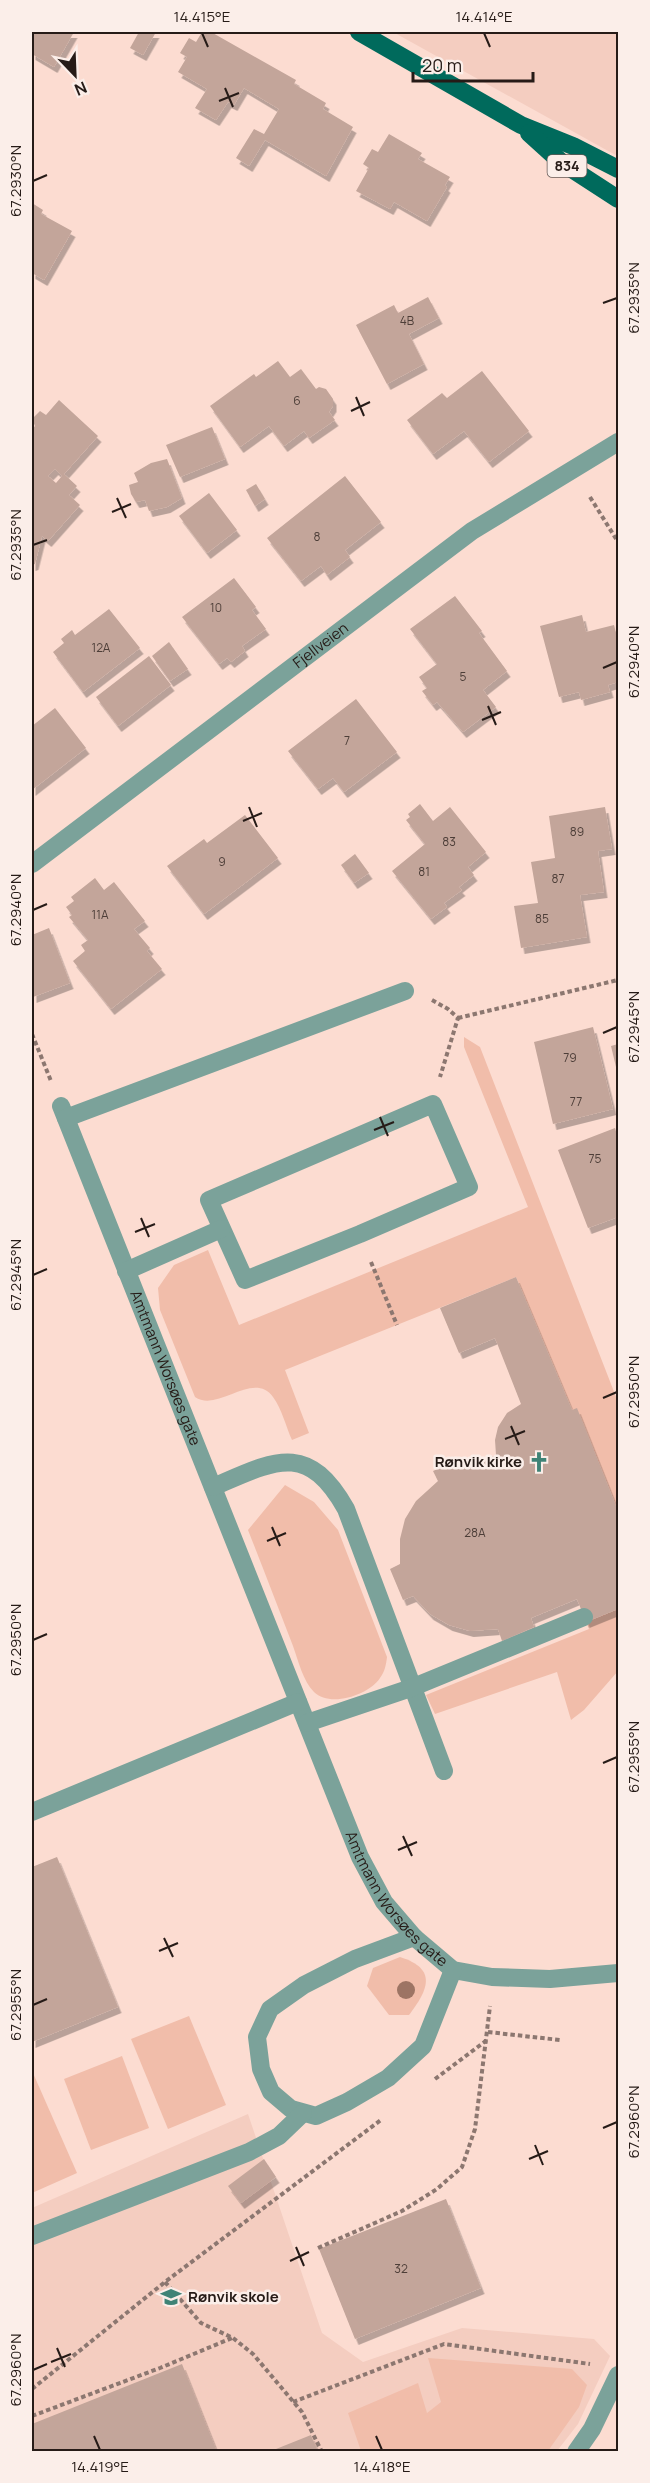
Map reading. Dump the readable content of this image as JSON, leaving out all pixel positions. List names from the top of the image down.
{
  "streets": {
    "main road": ["834"],
    "street": ["Fjellveien", "Amtmann Worsøes gate"]
  },
  "places": {
    "church": ["Rønvik kirke"],
    "school or university": ["Rønvik skole"]
  },
  "house_numbers": [
    "4B",
    "6",
    "8",
    "10",
    "12A",
    "5",
    "7",
    "89",
    "83",
    "9",
    "81",
    "87",
    "11A",
    "85",
    "79",
    "77",
    "75",
    "28A",
    "32"
  ],
  "scale_bar": "20 m",
  "north": "bottom right",
  "coordinates": [
    "14.415°E",
    "14.414°E",
    "67.2930°N",
    "67.2935°N",
    "67.2940°N",
    "67.2945°N",
    "67.2950°N",
    "67.2955°N",
    "67.2960°N",
    "14.419°E",
    "14.418°E"
  ]
}
